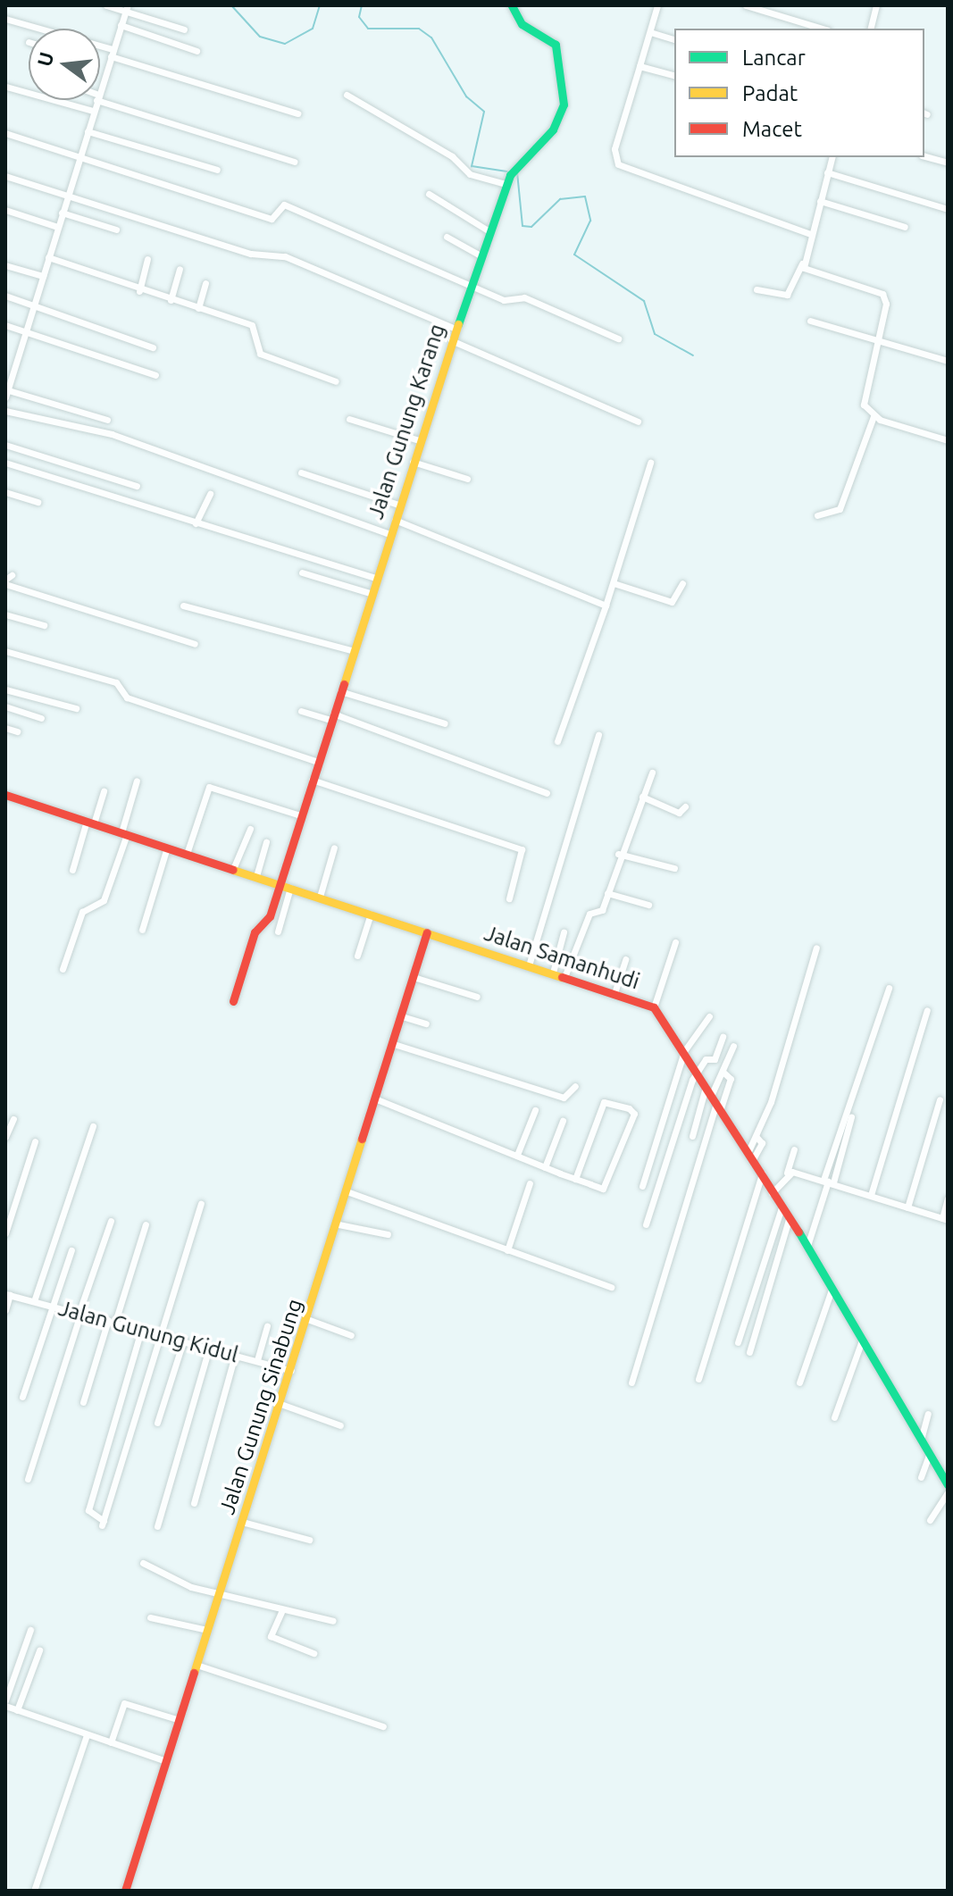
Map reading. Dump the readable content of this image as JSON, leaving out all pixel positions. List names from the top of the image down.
{
  "streets": {
    "street": [
      "Jalan Gunung Karang",
      "Jalan Samanhudi",
      "Jalan Gunung Kidul",
      "Jalan Gunung Sinabung"
    ]
  },
  "crossings": [
    ["Jalan Gunung Karang", "Jalan Samanhudi"],
    ["Jalan Samanhudi", "Jalan Gunung Sinabung"],
    ["Jalan Gunung Kidul", "Jalan Gunung Sinabung"]
  ],
  "legend": ["Lancar", "Padat", "Macet"],
  "north": "left"
}
